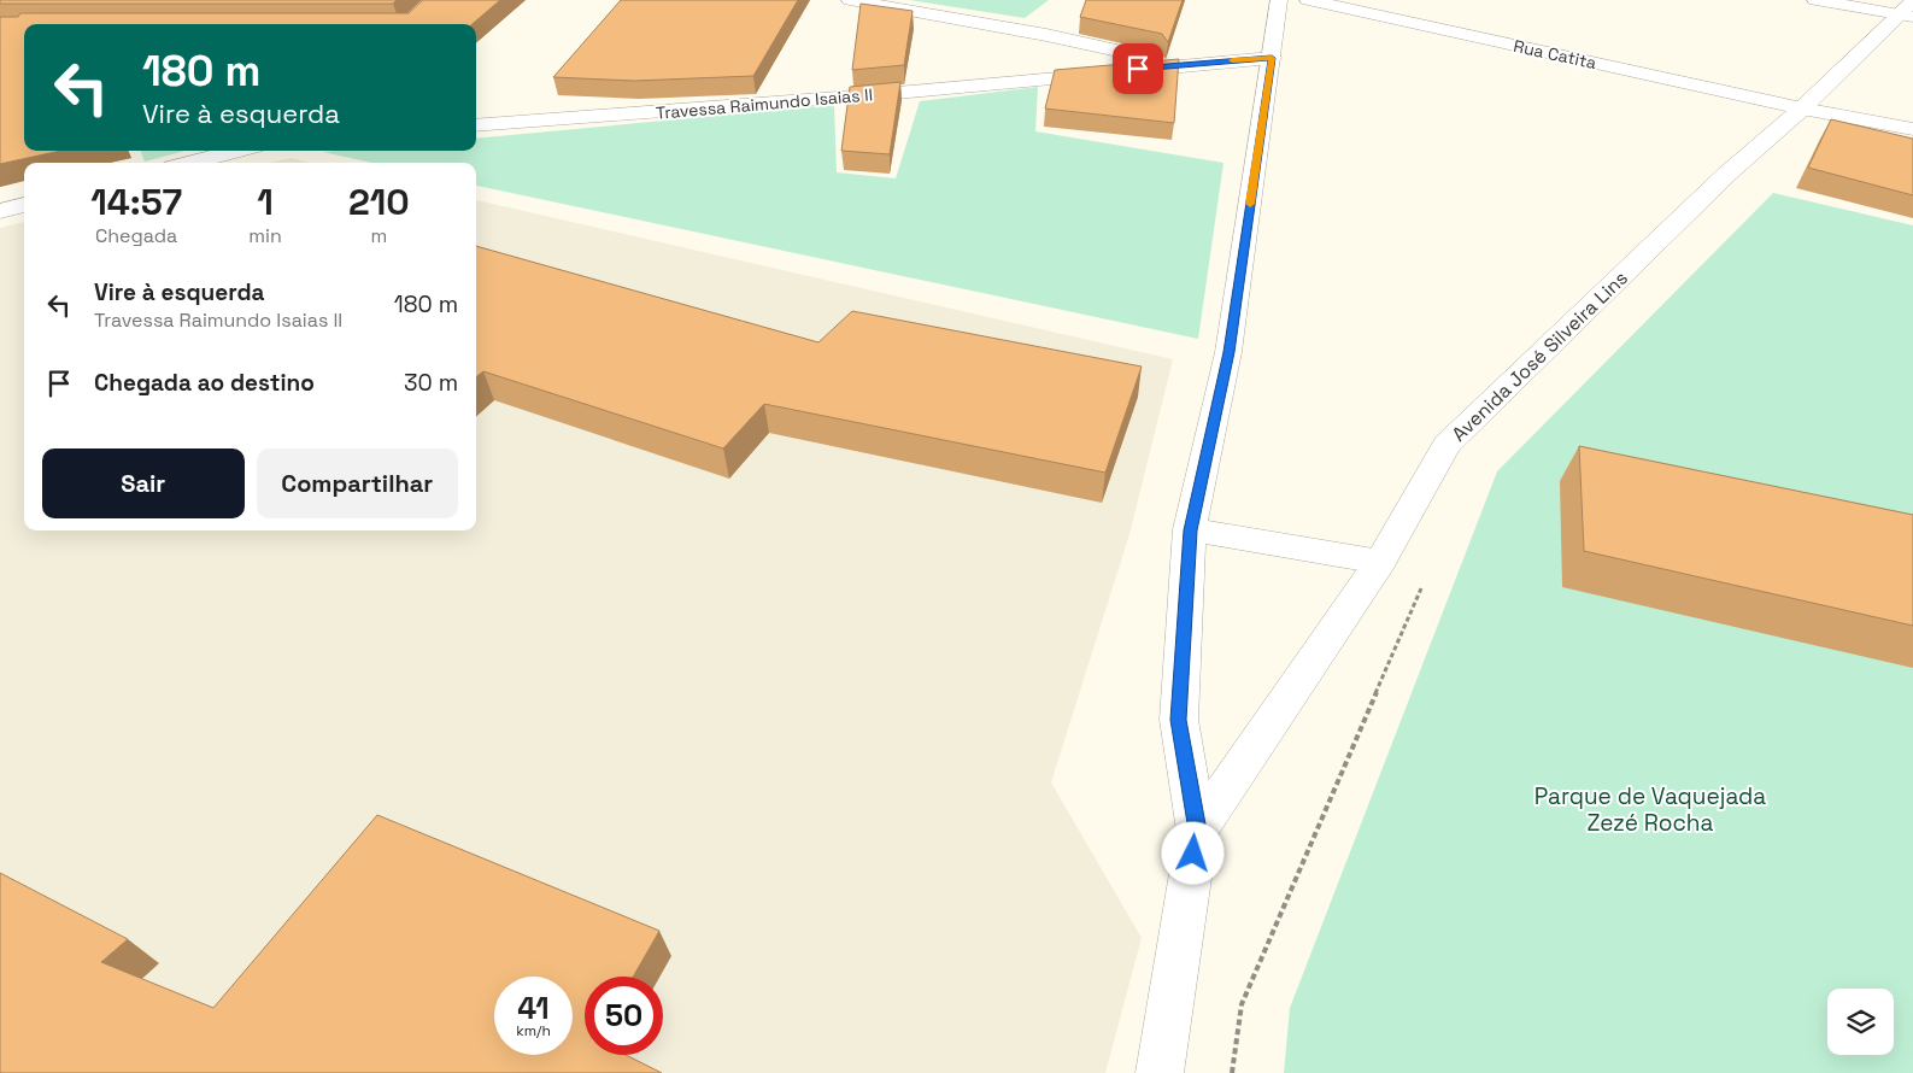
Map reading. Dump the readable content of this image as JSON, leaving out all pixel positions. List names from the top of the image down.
{
  "streets": {
    "street": ["Rua Catita", "Travessa Raimundo Isaias II", "Avenida José Silveira Lins"]
  },
  "crossings": [
    ["Rua Catita", "Avenida José Silveira Lins"]
  ],
  "parks": ["Parque de Vaquejada Zezé Rocha"],
  "page": {
    "turn": ["180 m", "Vire à esquerda"],
    "eta": [
      "14:57",
      "Chegada",
      "1",
      "min",
      "210",
      "m"
    ],
    "list": [
      {
        "name": "Vire à esquerda",
        "note": "Travessa Raimundo Isaias II",
        "value": "180 m"
      },
      {
        "name": "Chegada ao destino",
        "value": "30 m"
      }
    ],
    "buttons": ["Sair", "Compartilhar"],
    "speed": "41 km/h",
    "limit": "50"
  }
}
